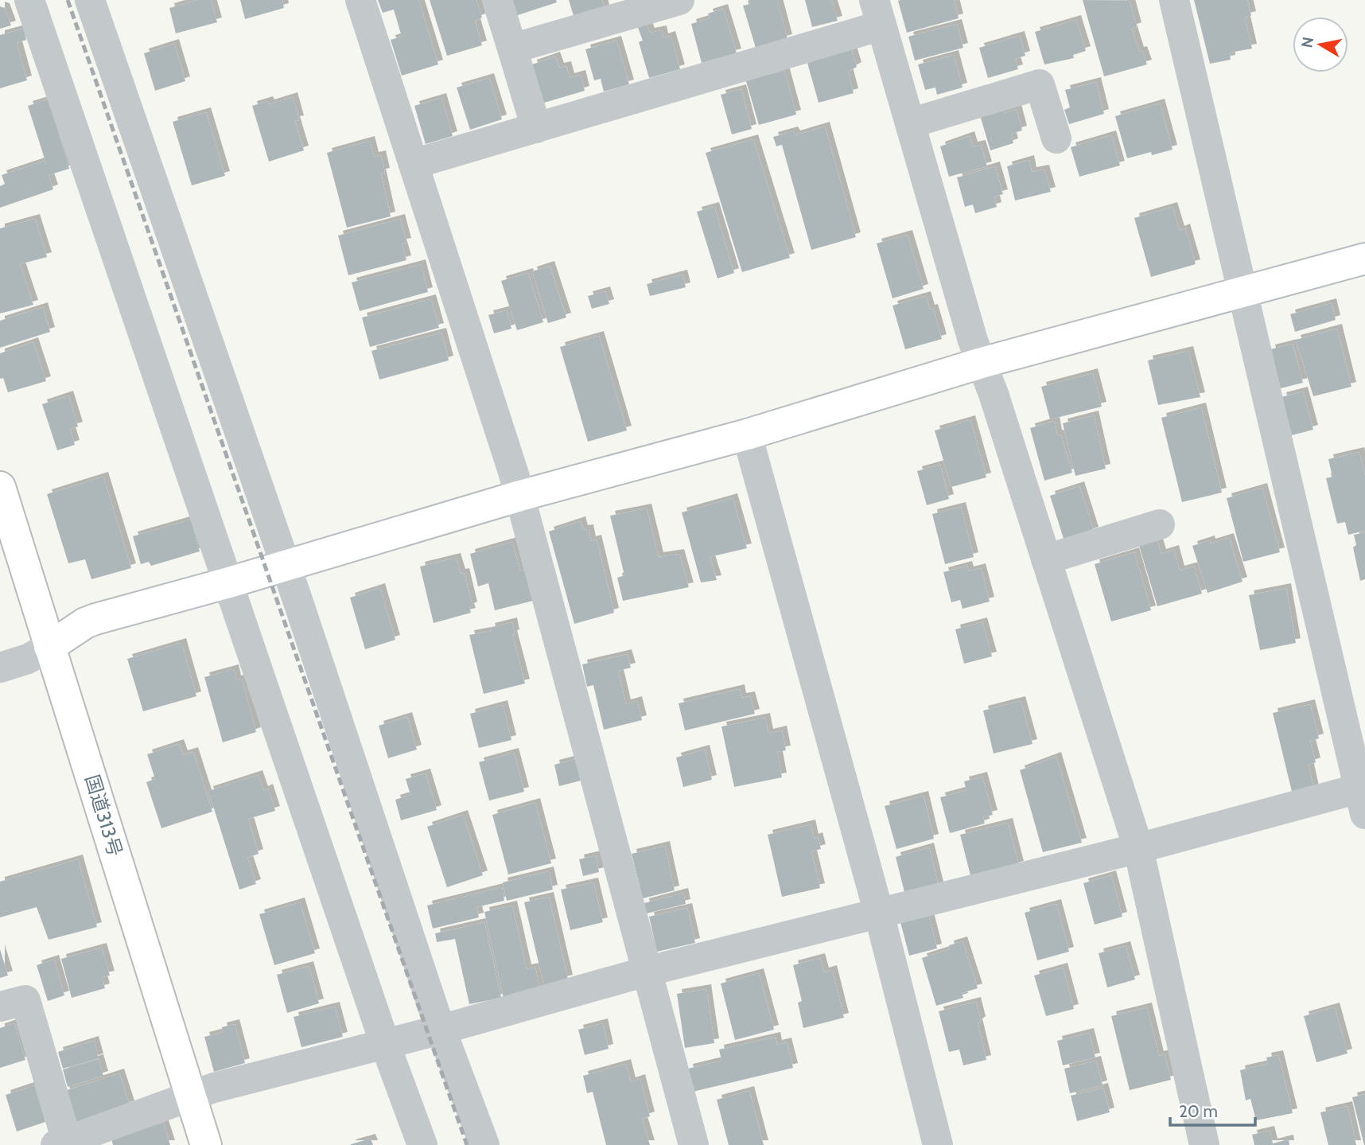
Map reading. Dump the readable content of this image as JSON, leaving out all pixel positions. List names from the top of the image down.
{
  "streets": {
    "main road": ["国道313号"]
  },
  "scale_bar": "20 m",
  "north": "left"
}
